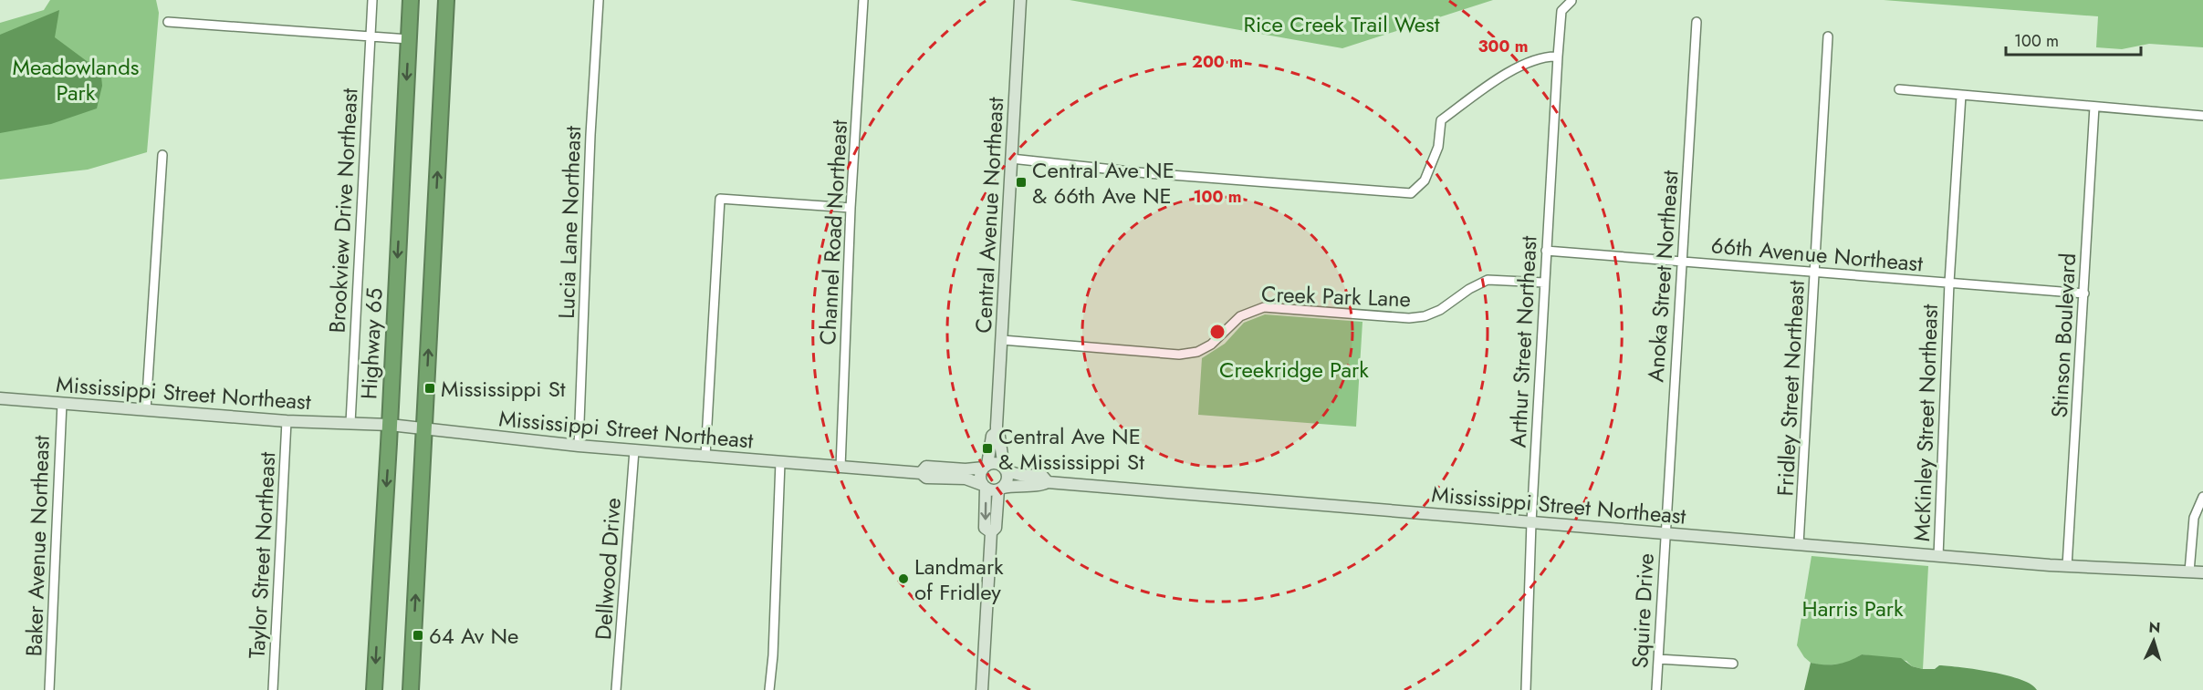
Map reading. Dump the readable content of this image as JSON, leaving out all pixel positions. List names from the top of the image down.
{
  "streets": {
    "highway": ["Highway 65"],
    "street": [
      "Brookview Drive Northeast",
      "Central Avenue Northeast",
      "Lucia Lane Northeast",
      "Channel Road Northeast",
      "66th Avenue Northeast",
      "Anoka Street Northeast",
      "Creek Park Lane",
      "Stinson Boulevard",
      "Arthur Street Northeast",
      "Fridley Street Northeast",
      "Mississippi Street Northeast",
      "McKinley Street Northeast",
      "Baker Avenue Northeast",
      "Taylor Street Northeast",
      "Dellwood Drive",
      "Squire Drive"
    ]
  },
  "crossings": [
    ["Brookview Drive Northeast", "Mississippi Street Northeast"],
    ["Central Avenue Northeast", "Creek Park Lane"],
    ["Central Avenue Northeast", "Mississippi Street Northeast"],
    ["Lucia Lane Northeast", "Mississippi Street Northeast"],
    ["Channel Road Northeast", "Mississippi Street Northeast"],
    ["66th Avenue Northeast", "Anoka Street Northeast"],
    ["66th Avenue Northeast", "Stinson Boulevard"],
    ["66th Avenue Northeast", "Arthur Street Northeast"],
    ["66th Avenue Northeast", "Fridley Street Northeast"],
    ["66th Avenue Northeast", "McKinley Street Northeast"],
    ["Anoka Street Northeast", "Mississippi Street Northeast"],
    ["Anoka Street Northeast", "Squire Drive"],
    ["Creek Park Lane", "Arthur Street Northeast"],
    ["Stinson Boulevard", "Mississippi Street Northeast"],
    ["Arthur Street Northeast", "Mississippi Street Northeast"],
    ["Highway 65", "Mississippi Street Northeast"],
    ["Fridley Street Northeast", "Mississippi Street Northeast"],
    ["Mississippi Street Northeast", "McKinley Street Northeast"],
    ["Mississippi Street Northeast", "Baker Avenue Northeast"],
    ["Mississippi Street Northeast", "Taylor Street Northeast"],
    ["Mississippi Street Northeast", "Dellwood Drive"],
    ["Mississippi Street Northeast", "Squire Drive"]
  ],
  "parks": [
    "Rice Creek Trail West",
    "Meadowlands Park",
    "Creekridge Park",
    "Harris Park"
  ],
  "places": {
    "transit": [
      "Central Ave NE & 66th Ave NE",
      "Mississippi St",
      "Central Ave NE & Mississippi St",
      "64 Av Ne"
    ],
    "other": ["Landmark of Fridley"]
  },
  "scale_bar": "100 m",
  "north": "top",
  "rings": ["300 m", "200 m", "100 m"]
}
